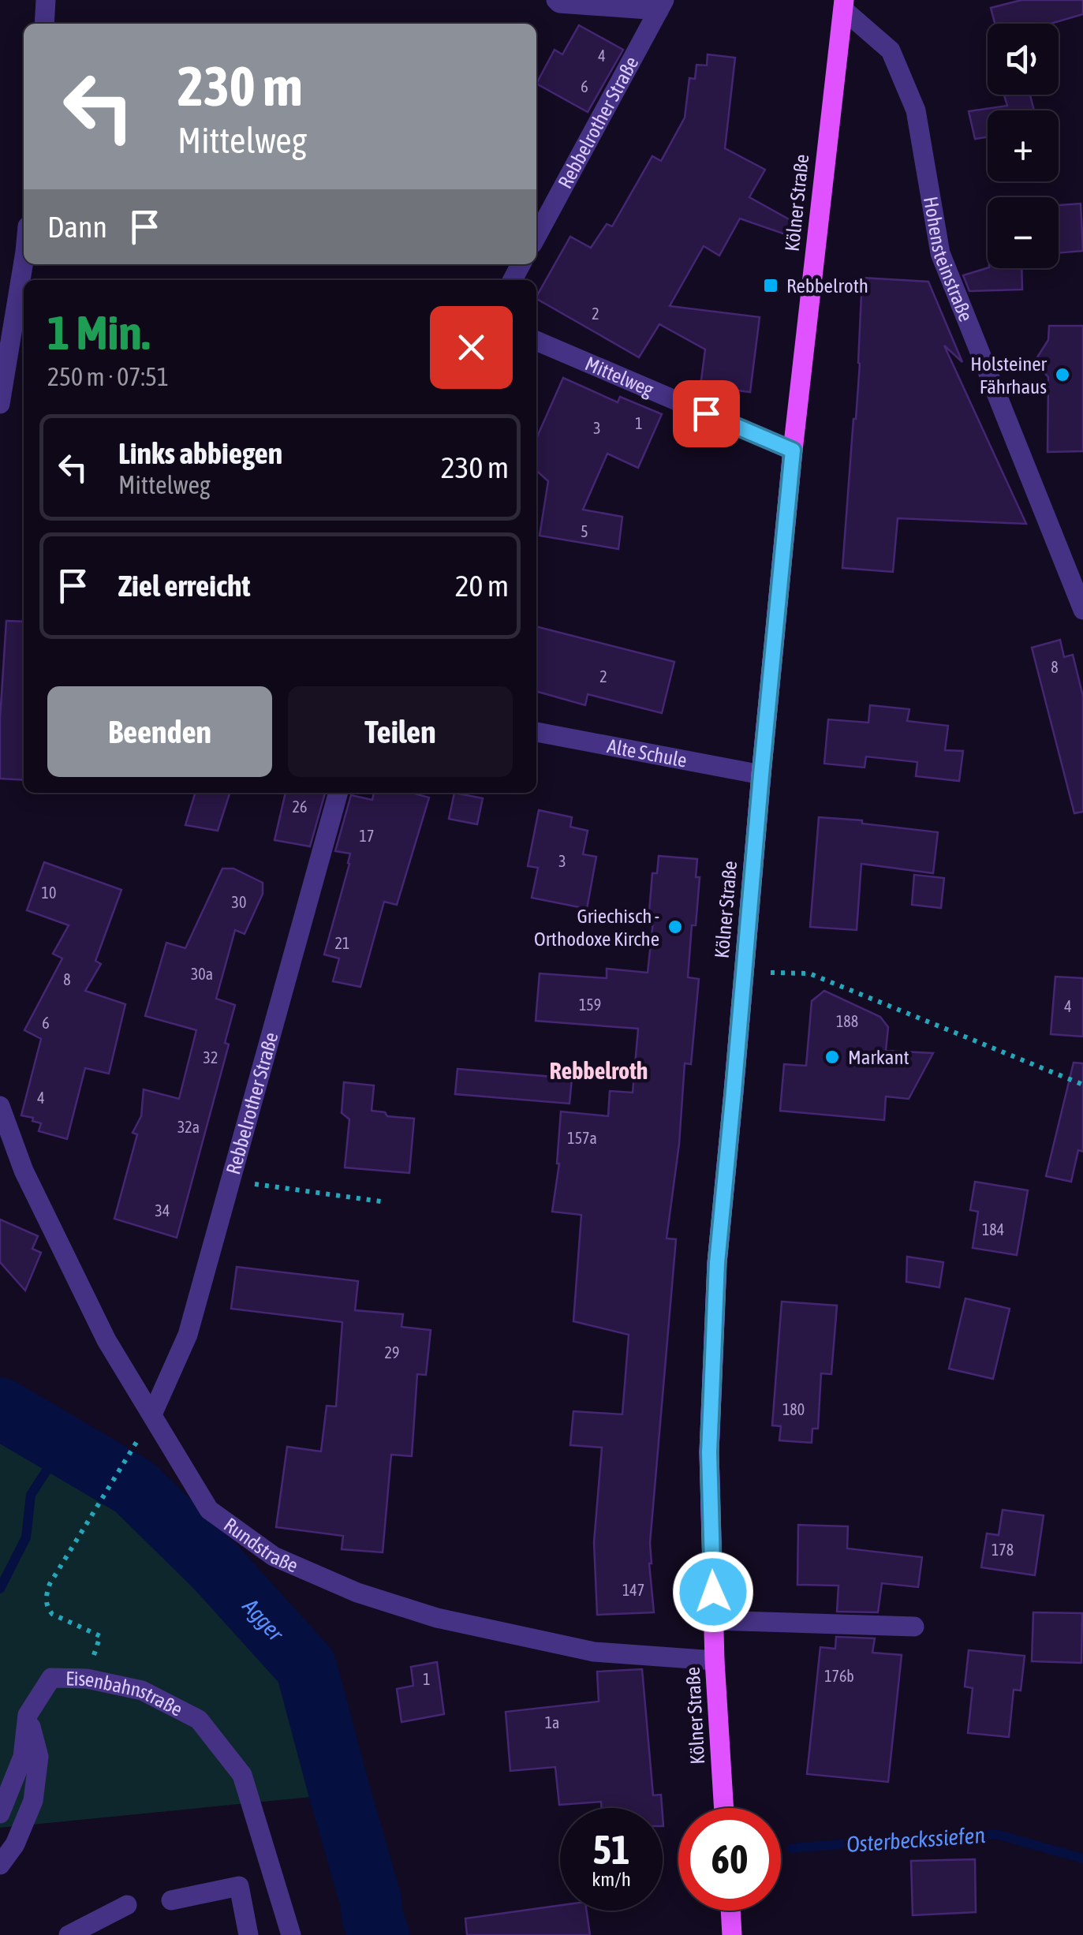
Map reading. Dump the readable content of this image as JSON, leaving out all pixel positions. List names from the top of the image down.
{
  "streets": {
    "main road": ["Kölner Straße"],
    "street": [
      "Rebbelrother Straße",
      "Hohensteinstraße",
      "Mittelweg",
      "Alte Schule",
      "Rundstraße",
      "Eisenbahnstraße"
    ]
  },
  "crossings": [
    ["Rebbelrother Straße", "Rundstraße"],
    ["Kölner Straße", "Hohensteinstraße"],
    ["Kölner Straße", "Mittelweg"],
    ["Kölner Straße", "Alte Schule"],
    ["Kölner Straße", "Rundstraße"]
  ],
  "districts": ["Rebbelroth"],
  "water": ["Agger", "Osterbeckssiefen"],
  "places": {
    "transit": ["Rebbelroth"],
    "other": ["Holsteiner Fährhaus", "Griechisch - Orthodoxe Kirche", "Markant"]
  },
  "house_numbers": [
    "4",
    "6",
    "2",
    "1",
    "3",
    "5",
    "8",
    "2",
    "26",
    "17",
    "3",
    "10",
    "30",
    "21",
    "30a",
    "8",
    "159",
    "4",
    "188",
    "6",
    "32",
    "4",
    "32a",
    "157a",
    "34",
    "184",
    "29",
    "180",
    "178",
    "147",
    "176b",
    "1",
    "1a"
  ],
  "page": {
    "map_buttons": ["+", "−"],
    "turn": ["230 m", "Mittelweg"],
    "then": "Dann",
    "heading": ["1 Min.", "250 m · 07:51"],
    "list": [
      {
        "name": "Links abbiegen",
        "note": "Mittelweg",
        "value": "230 m"
      },
      {
        "name": "Ziel erreicht",
        "value": "20 m"
      }
    ],
    "buttons": ["Beenden", "Teilen"],
    "speed": "51 km/h",
    "limit": "60"
  }
}
